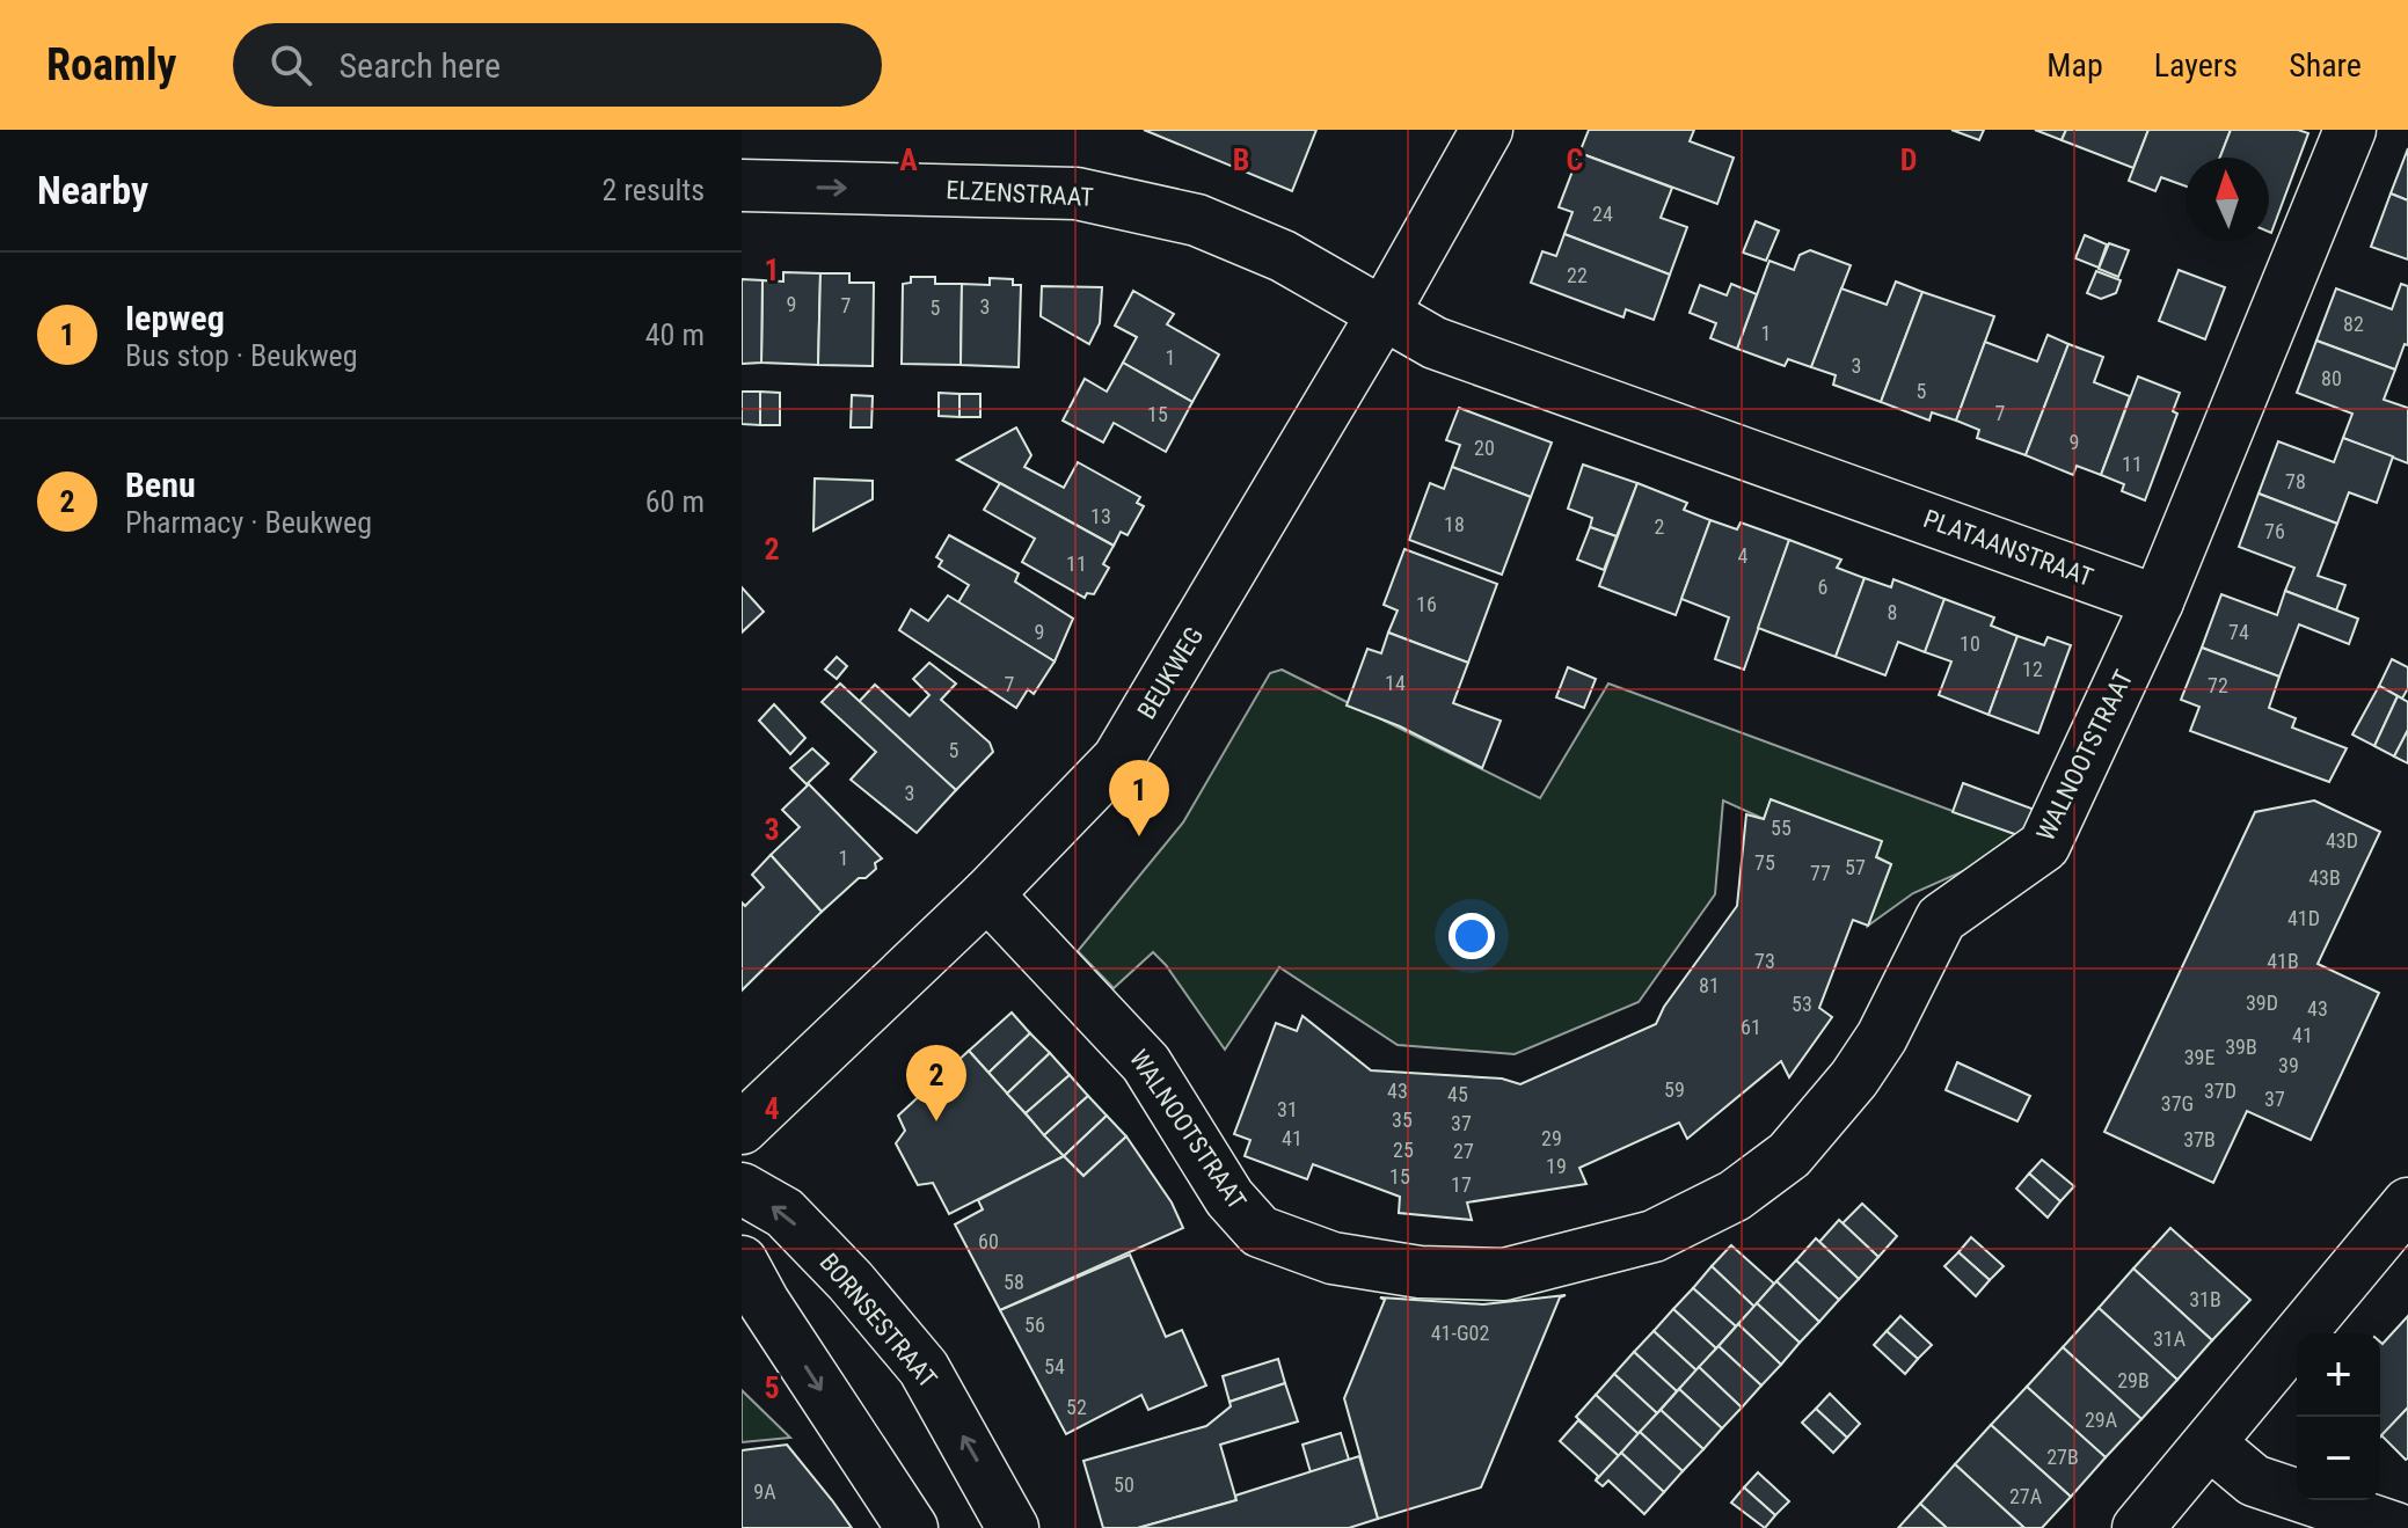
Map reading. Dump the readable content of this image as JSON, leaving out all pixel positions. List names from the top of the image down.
{
  "streets": {
    "street": [
      "ELZENSTRAAT",
      "PLATAANSTRAAT",
      "BEUKWEG",
      "WALNOOTSTRAAT",
      "BORNSESTRAAT"
    ]
  },
  "crossings": [
    ["ELZENSTRAAT", "PLATAANSTRAAT"],
    ["ELZENSTRAAT", "BEUKWEG"],
    ["PLATAANSTRAAT", "BEUKWEG"],
    ["PLATAANSTRAAT", "WALNOOTSTRAAT"],
    ["BEUKWEG", "WALNOOTSTRAAT"]
  ],
  "one_way": ["ELZENSTRAAT"],
  "house_numbers": [
    "24",
    "22",
    "9",
    "7",
    "3",
    "5",
    "82",
    "1",
    "1",
    "3",
    "80",
    "5",
    "7",
    "15",
    "9",
    "20",
    "11",
    "78",
    "13",
    "18",
    "2",
    "76",
    "4",
    "11",
    "6",
    "16",
    "8",
    "9",
    "74",
    "10",
    "12",
    "14",
    "7",
    "72",
    "5",
    "3",
    "55",
    "43D",
    "1",
    "75",
    "57",
    "77",
    "43B",
    "41D",
    "73",
    "41B",
    "81",
    "39D",
    "53",
    "43",
    "61",
    "41",
    "39B",
    "39E",
    "39",
    "59",
    "43",
    "37D",
    "45",
    "37",
    "37G",
    "31",
    "35",
    "37",
    "41",
    "29",
    "37B",
    "25",
    "27",
    "19",
    "15",
    "17",
    "60",
    "58",
    "31B",
    "56",
    "41-G02",
    "31A",
    "54",
    "29B",
    "52",
    "29A",
    "27B",
    "50",
    "9A",
    "27A"
  ],
  "north": "top",
  "page": {
    "header": "Roamly",
    "search": "Search here",
    "nav": ["Map", "Layers", "Share"],
    "heading": ["Nearby", "2 results"],
    "list": [
      {
        "mark": "1",
        "name": "Iepweg",
        "note": "Bus stop · Beukweg",
        "value": "40 m"
      },
      {
        "mark": "2",
        "name": "Benu",
        "note": "Pharmacy · Beukweg",
        "value": "60 m"
      }
    ],
    "pins": ["1", "2"],
    "map_buttons": ["+", "−"]
  },
  "grid": {
    "columns": [
      "A",
      "B",
      "C",
      "D"
    ],
    "rows": [
      "1",
      "2",
      "3",
      "4",
      "5"
    ]
  }
}
